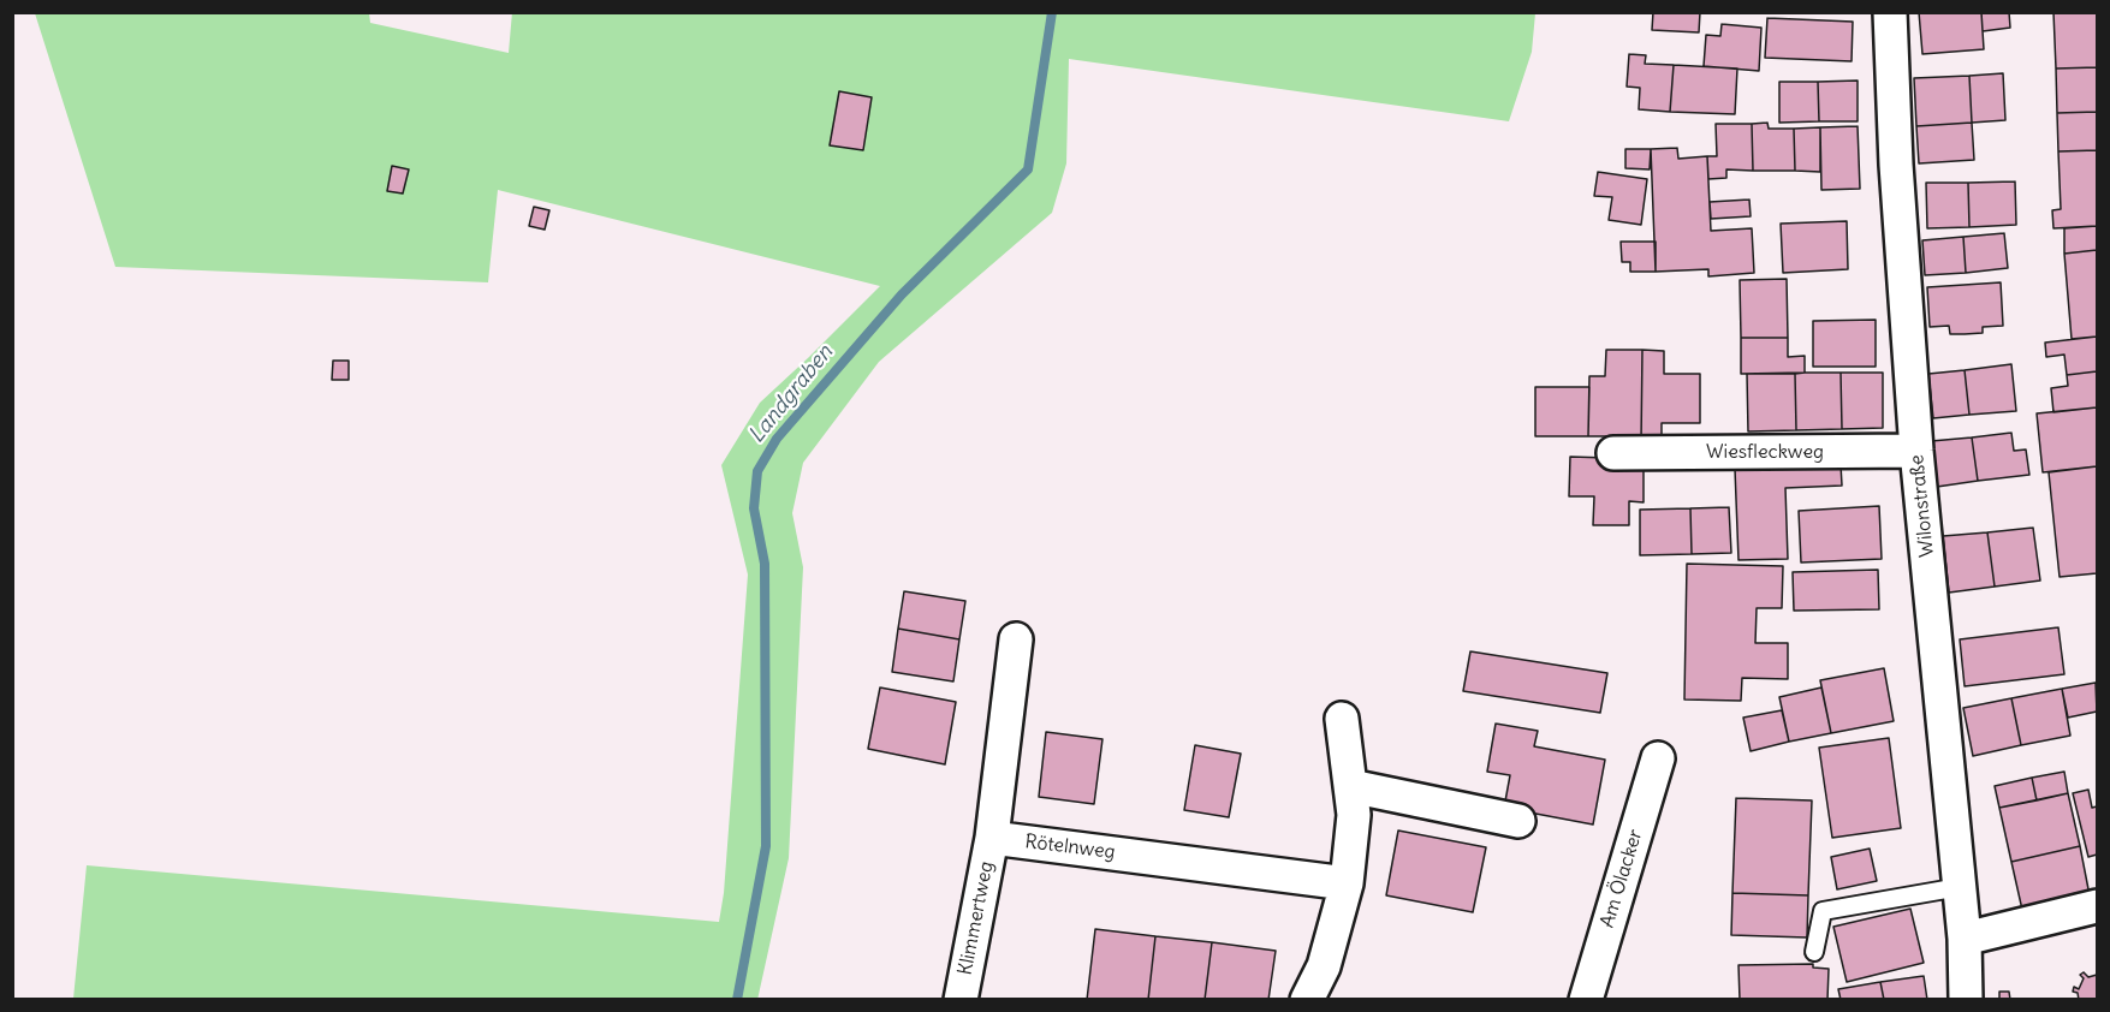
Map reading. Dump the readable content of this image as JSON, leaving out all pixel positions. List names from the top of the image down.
{
  "streets": {
    "street": [
      "Wiesfleckweg",
      "Wilonstraße",
      "Rötelnweg",
      "Am Ölacker",
      "Klimmertweg"
    ]
  },
  "crossings": [
    ["Wiesfleckweg", "Wilonstraße"],
    ["Rötelnweg", "Klimmertweg"]
  ],
  "water": ["Landgraben"]
}
